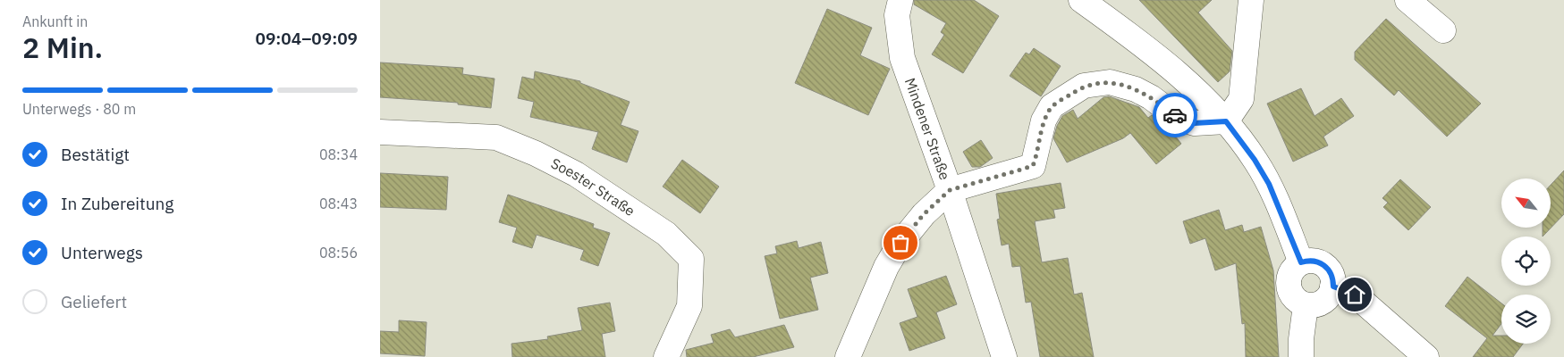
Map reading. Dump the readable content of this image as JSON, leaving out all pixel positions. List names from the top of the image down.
{
  "streets": {
    "street": ["Mindener Straße", "Soester Straße"]
  },
  "north": "top left",
  "page": {
    "heading": ["2 Min.", "Ankunft in", "09:04–09:09"],
    "bar": "Unterwegs · 80 m",
    "list": [
      ["Bestätigt", "08:34"],
      ["In Zubereitung", "08:43"],
      ["Unterwegs", "08:56"],
      "Geliefert"
    ]
  }
}
